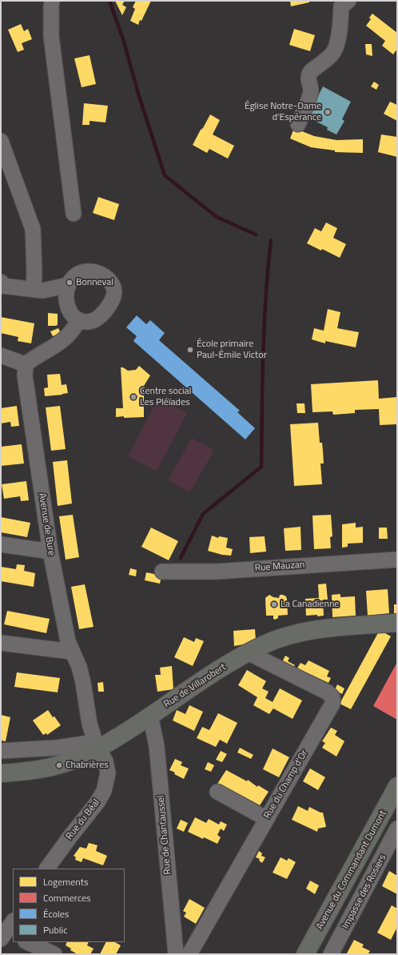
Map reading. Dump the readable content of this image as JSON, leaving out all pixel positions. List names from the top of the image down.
{
  "streets": {
    "main road": ["Rue de Villarobert", "Avenue du Commandant Dumont"],
    "street": [
      "Avenue de Bure",
      "Rue Mauzan",
      "Rue du Champ d'Or",
      "Rue du Béal",
      "Rue de Chantaussel",
      "Impasse des Rosiers"
    ]
  },
  "crossings": [
    ["Avenue de Bure", "Rue de Villarobert"],
    ["Avenue de Bure", "Rue du Béal"],
    ["Rue de Villarobert", "Rue du Champ d'Or"],
    ["Rue de Villarobert", "Rue du Béal"],
    ["Rue de Villarobert", "Rue de Chantaussel"]
  ],
  "places": [
    "Église Notre-Dame d'Espérance",
    "Bonneval",
    "École primaire Paul-Émile Victor",
    "Centre social Les Pléïades",
    "La Canadienne",
    "Chabrières"
  ],
  "legend": [
    "Logements",
    "Commerces",
    "Écoles",
    "Public"
  ]
}
